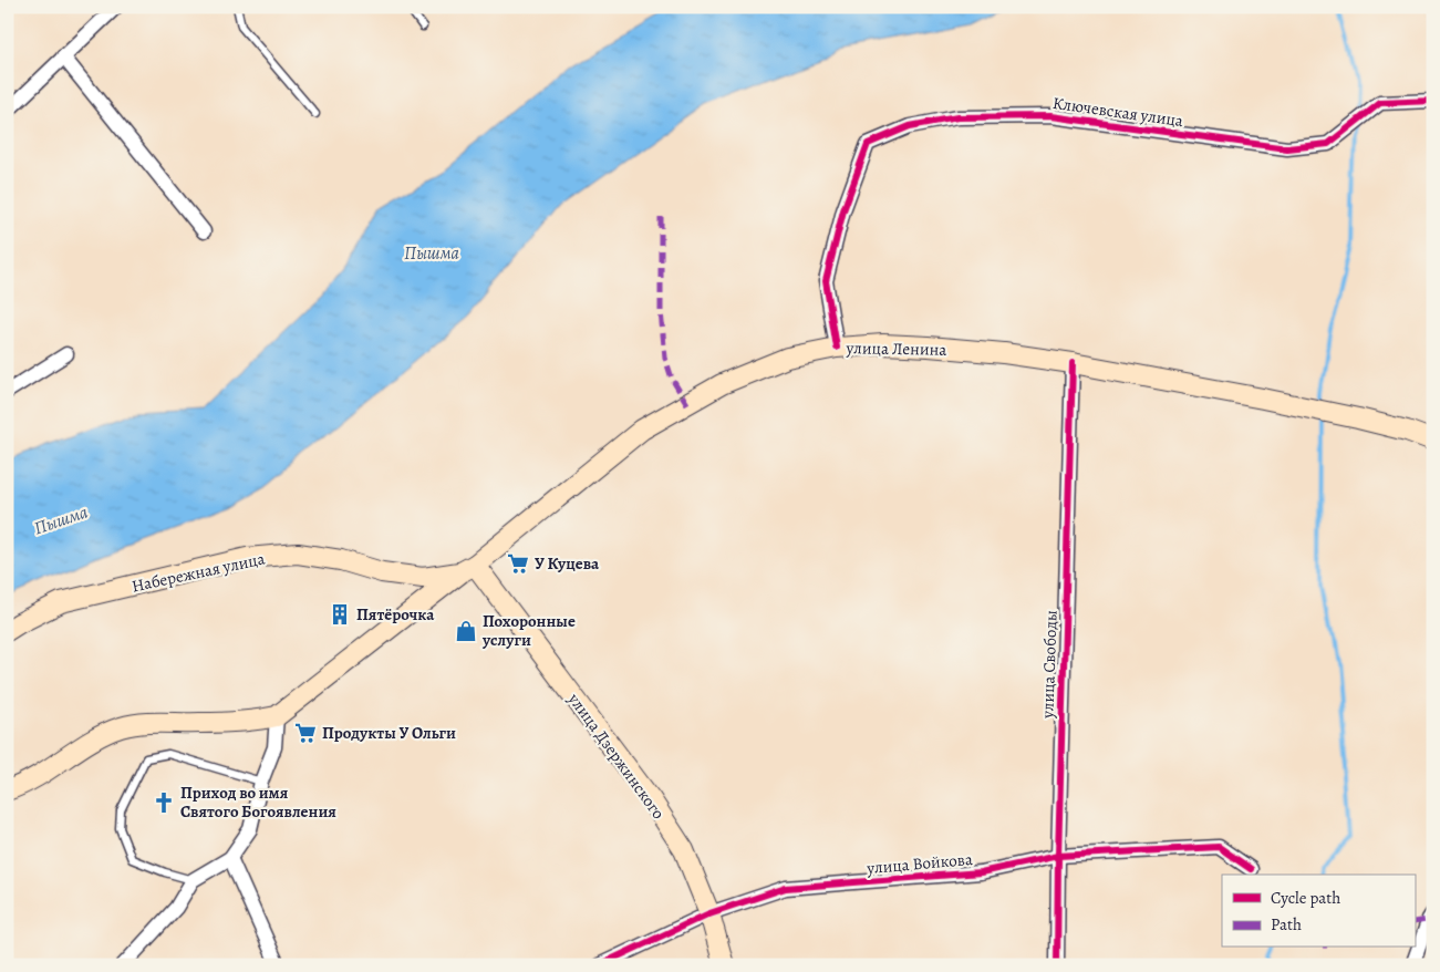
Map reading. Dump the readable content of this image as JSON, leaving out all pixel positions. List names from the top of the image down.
{
  "streets": {
    "main road": ["улица Ленина", "Набережная улица", "улица Дзержинского"],
    "street": ["Ключевская улица", "улица Свободы", "улица Войкова"]
  },
  "crossings": [
    ["Ключевская улица", "улица Ленина"],
    ["улица Ленина", "Набережная улица"],
    ["улица Ленина", "улица Свободы"],
    ["улица Ленина", "улица Дзержинского"],
    ["Набережная улица", "улица Дзержинского"],
    ["улица Свободы", "улица Войкова"],
    ["улица Дзержинского", "улица Войкова"]
  ],
  "water": ["Пышма"],
  "places": {
    "supermarket": ["У Куцева", "Продукты У Ольги"],
    "building": ["Пятёрочка"],
    "shop": ["Похоронные услуги"],
    "church": ["Приход во имя Святого Богоявления"]
  },
  "legend": ["Cycle path", "Path"]
}
